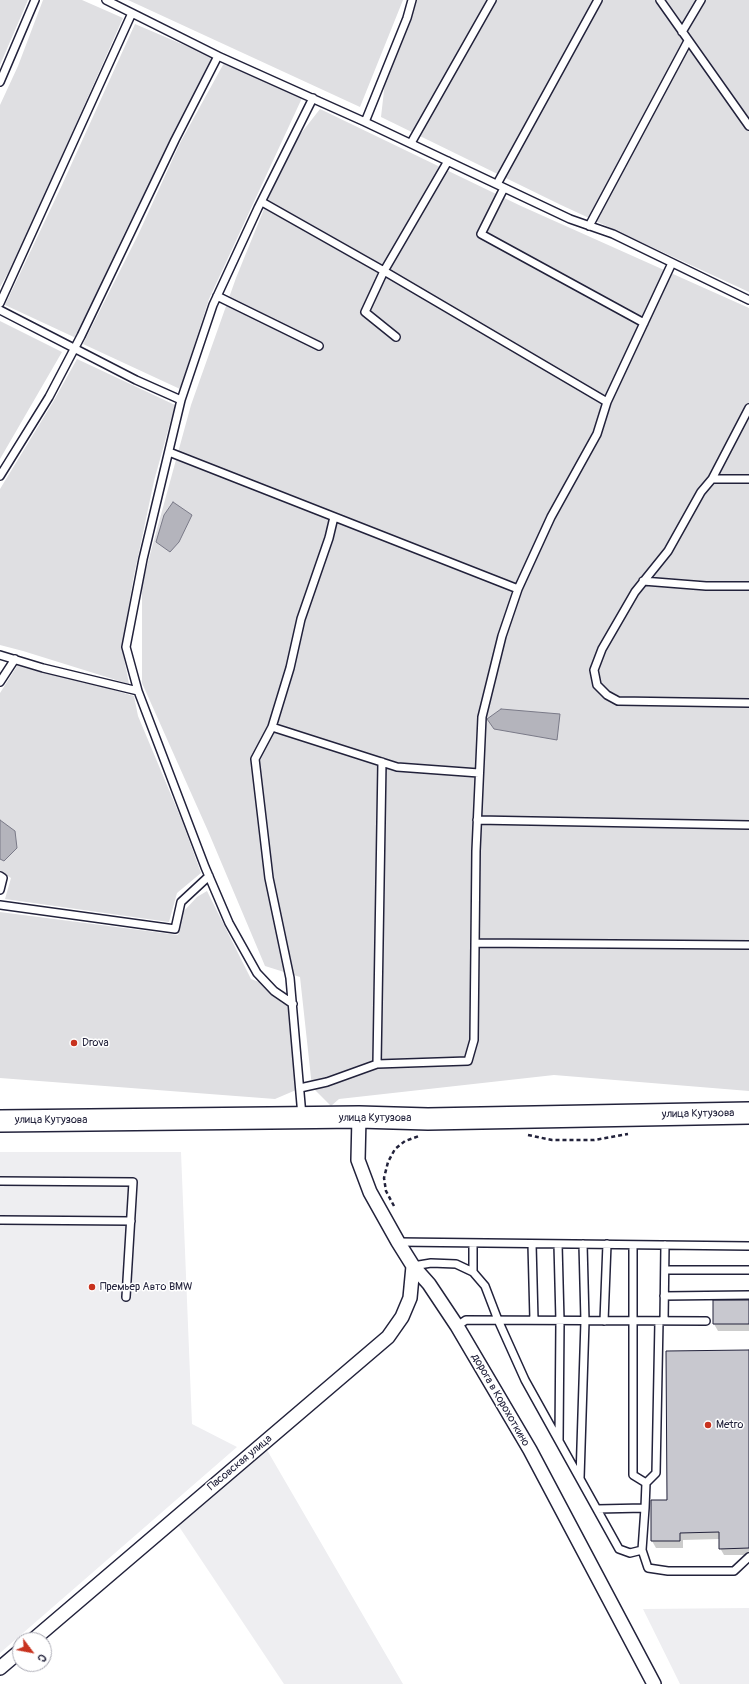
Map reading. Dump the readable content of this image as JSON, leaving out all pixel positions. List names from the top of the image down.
{
  "streets": {
    "main road": ["улица Кутузова"],
    "street": ["дорога в Корохоткино", "Пасовская улица"]
  },
  "crossings": [
    ["улица Кутузова", "дорога в Корохоткино"],
    ["дорога в Корохоткино", "Пасовская улица"]
  ],
  "places": ["Drova", "Премьер Авто BMW", "Metro"],
  "north": "bottom right"
}
